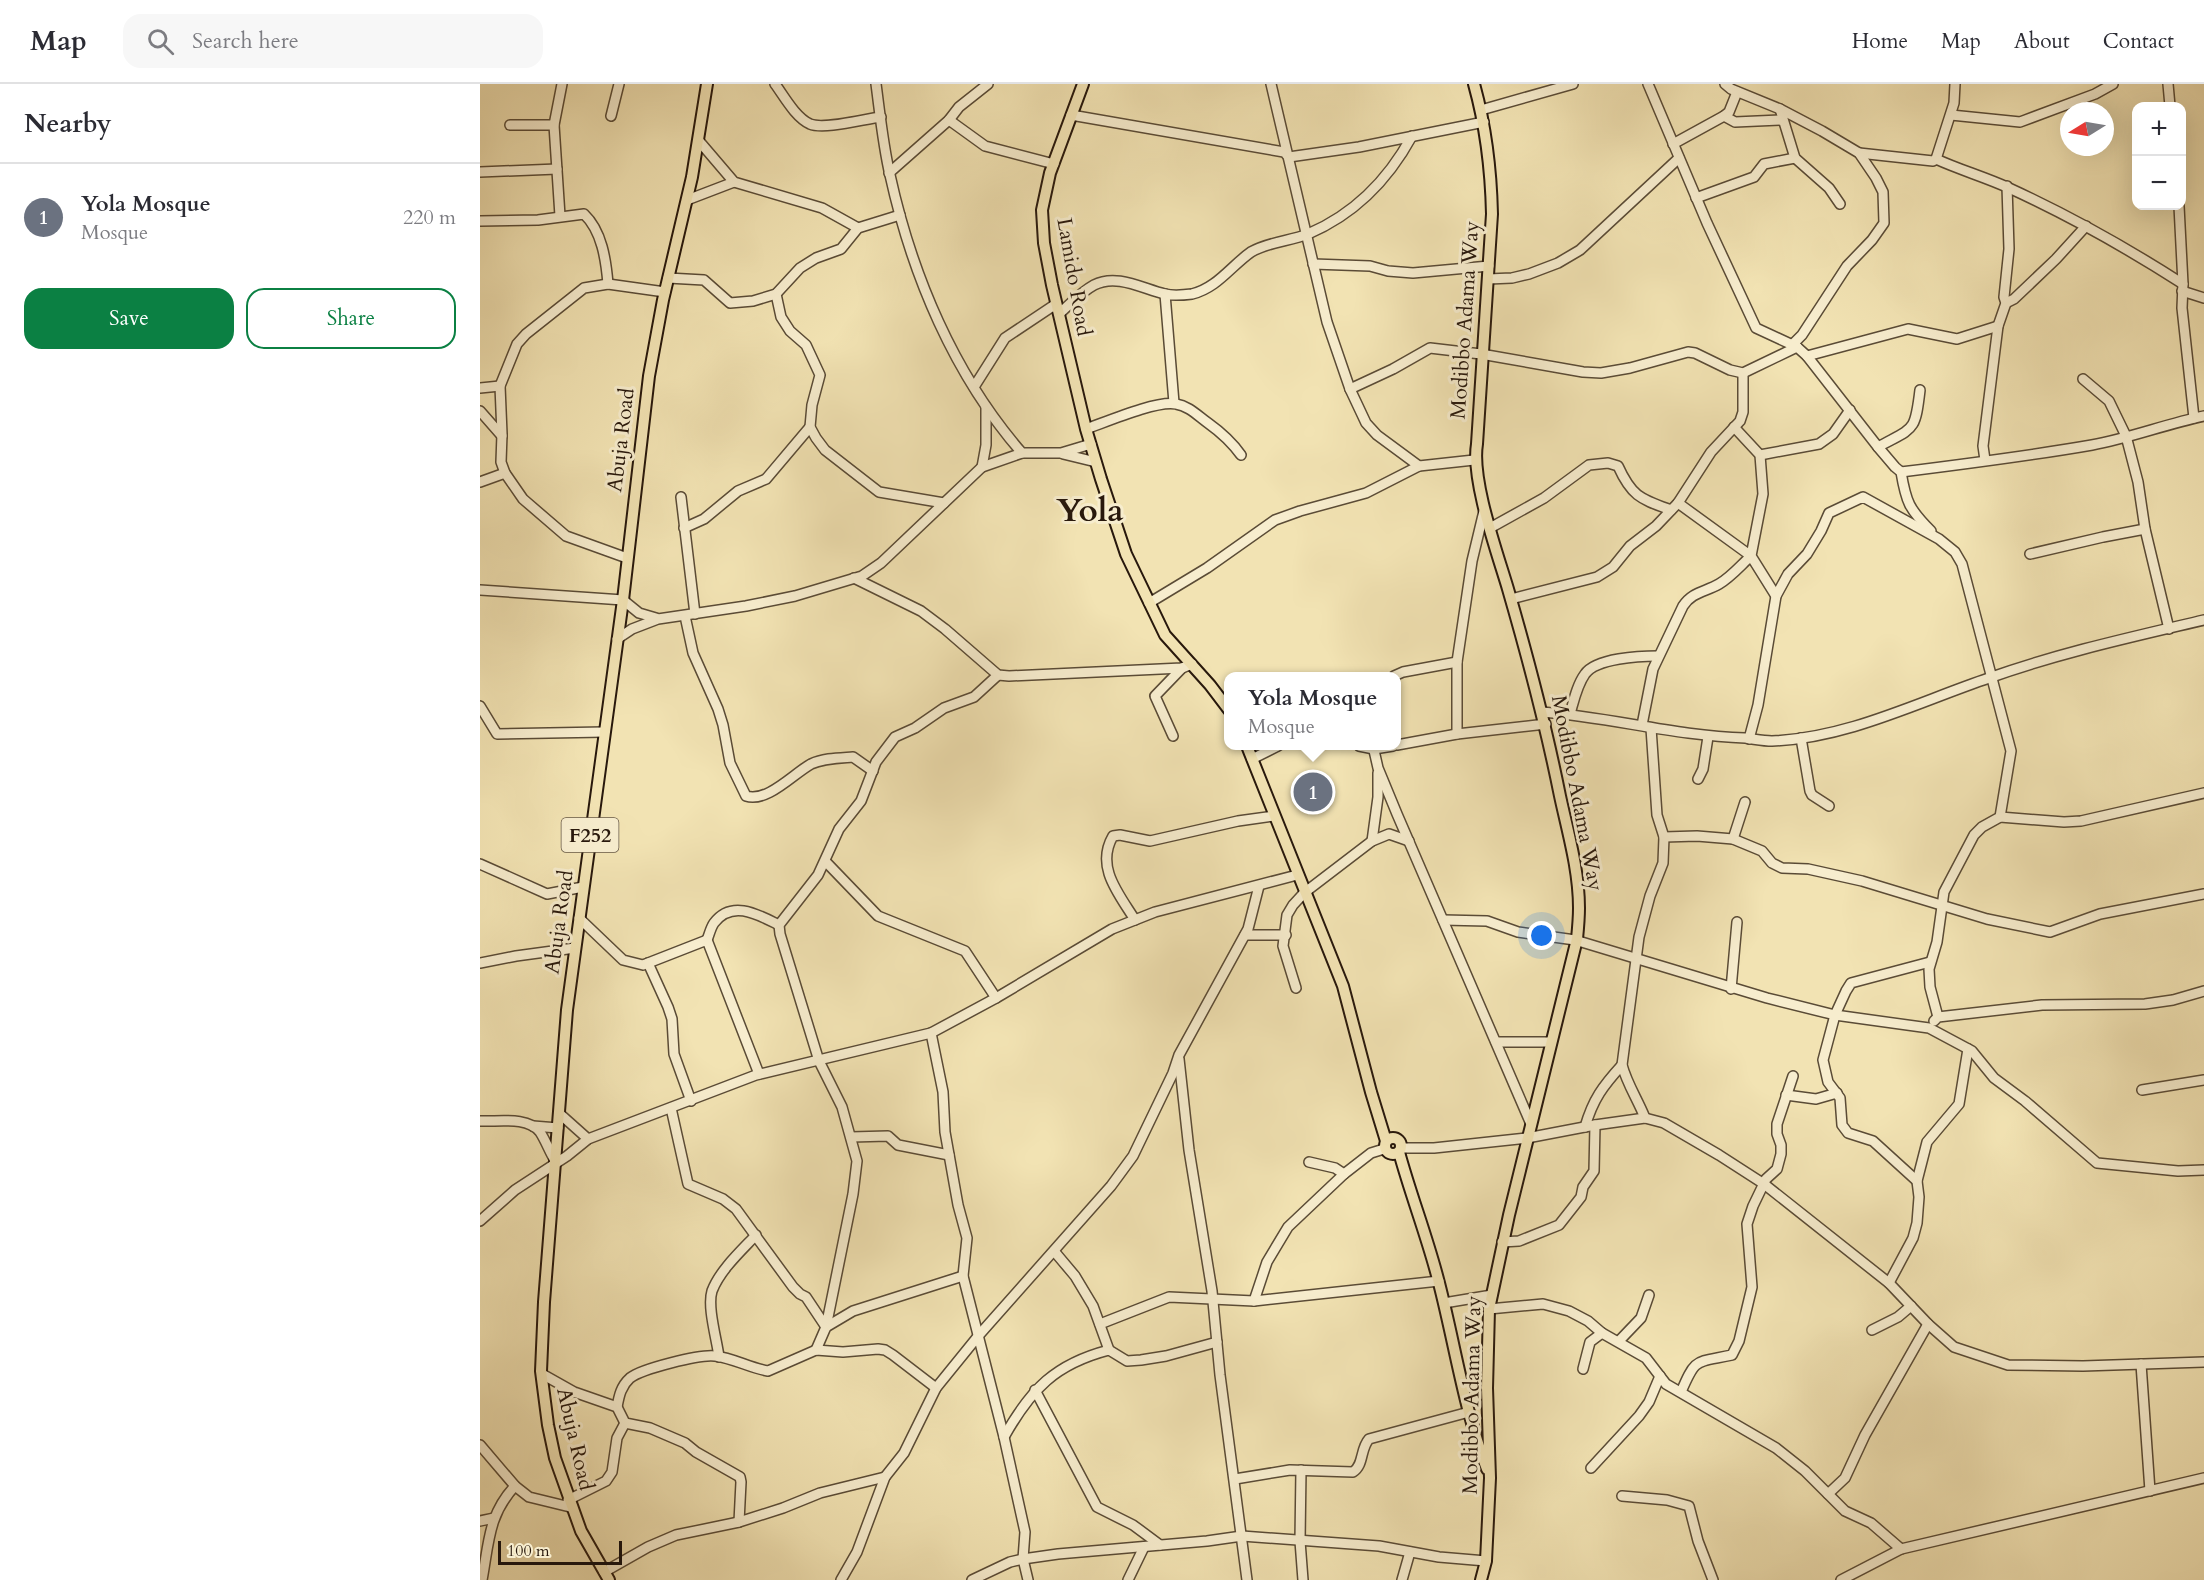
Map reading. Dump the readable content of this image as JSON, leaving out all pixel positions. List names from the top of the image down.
{
  "streets": {
    "main road": [
      "Lamido Road",
      "Modibbo Adama Way",
      "Abuja Road",
      "F252"
    ]
  },
  "districts": ["Yola"],
  "scale_bar": "100 m",
  "north": "left",
  "page": {
    "header": "Map",
    "search": "Search here",
    "nav": [
      "Home",
      "Map",
      "About",
      "Contact"
    ],
    "heading": "Nearby",
    "map_buttons": ["+", "−"],
    "list": [
      {
        "mark": "1",
        "name": "Yola Mosque",
        "note": "Mosque",
        "value": "220 m"
      }
    ],
    "buttons": ["Save", "Share"],
    "popup": ["Yola Mosque", "Mosque"],
    "pins": "1",
    "scale": "100 m"
  }
}
